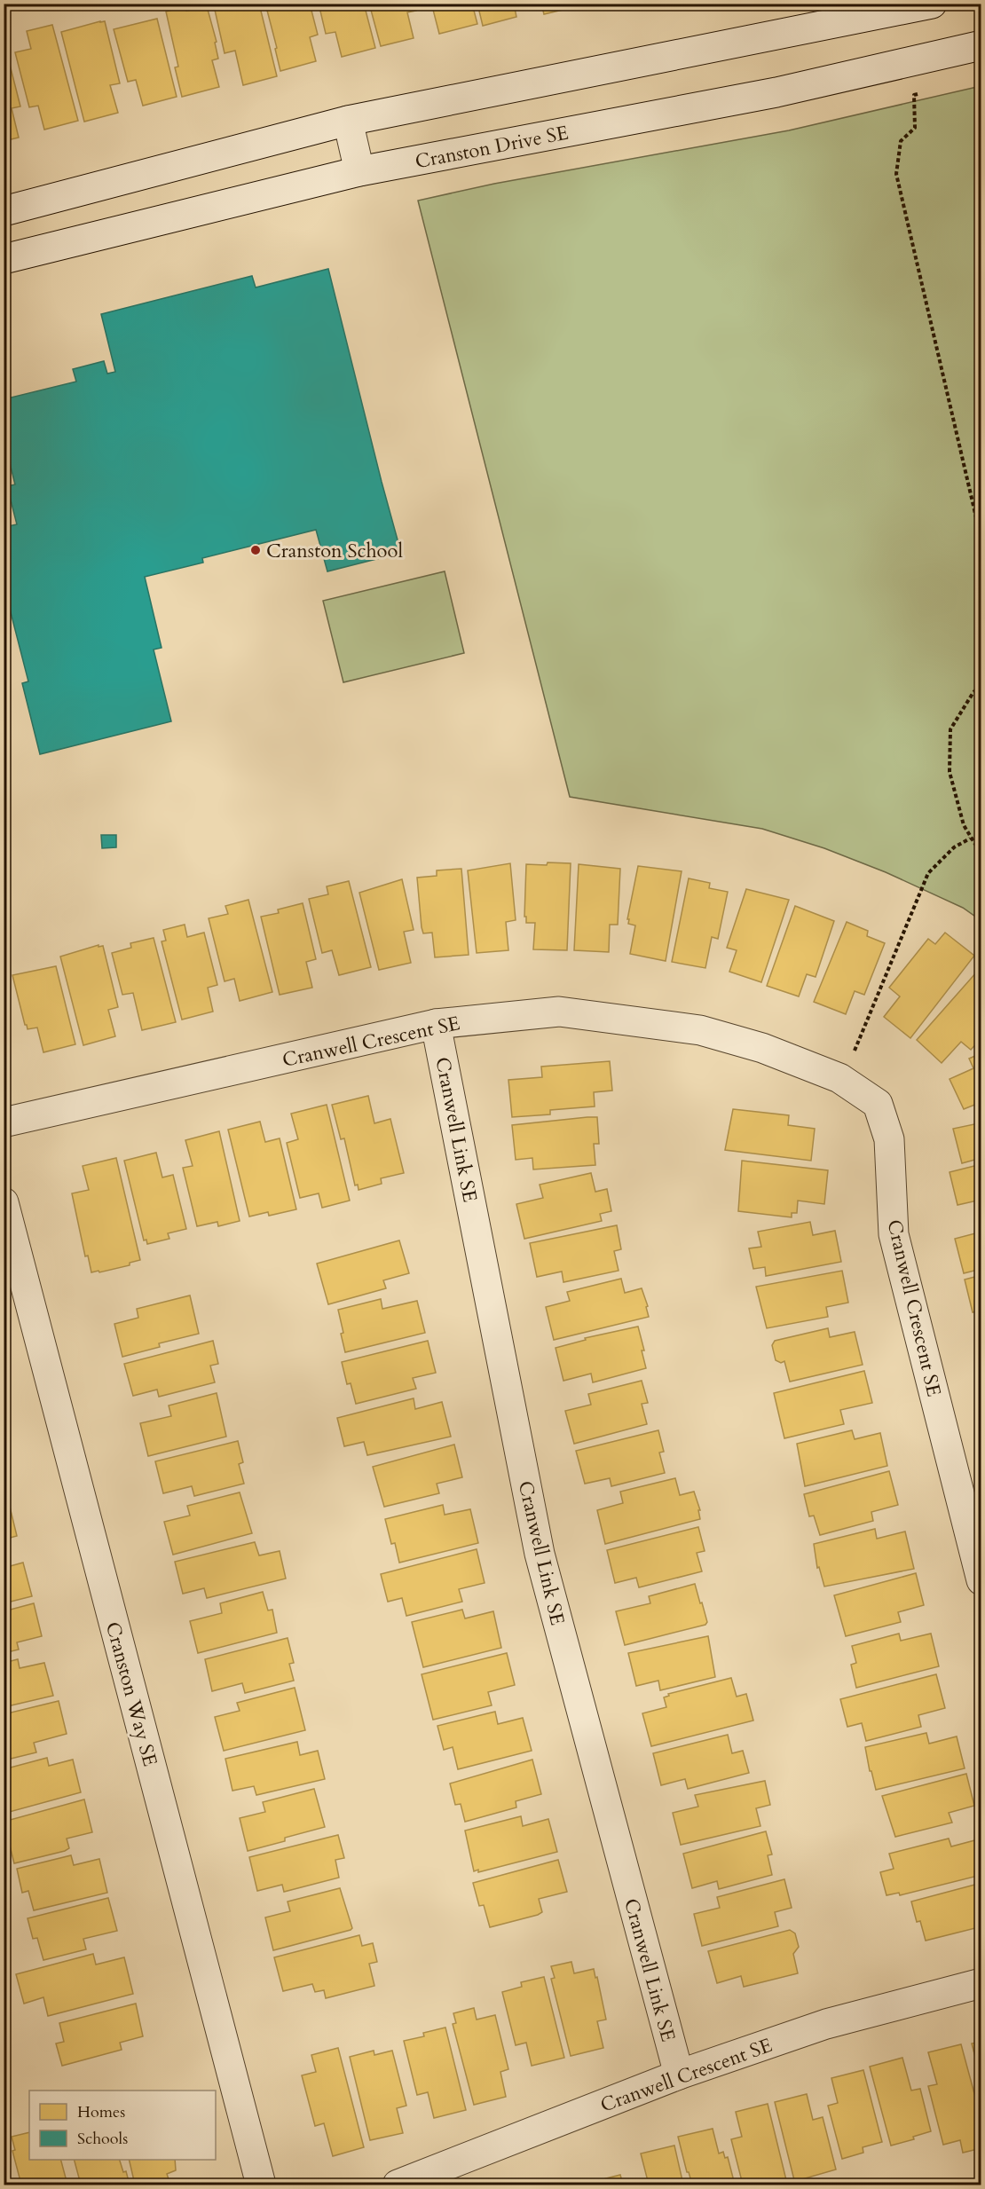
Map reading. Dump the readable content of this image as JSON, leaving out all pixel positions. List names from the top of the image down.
{
  "streets": {
    "street": [
      "Cranston Drive SE",
      "Cranwell Crescent SE",
      "Cranwell Link SE",
      "Cranston Way SE"
    ]
  },
  "crossings": [
    ["Cranwell Crescent SE", "Cranwell Link SE"]
  ],
  "places": ["Cranston School"],
  "legend": ["Homes", "Schools"]
}
